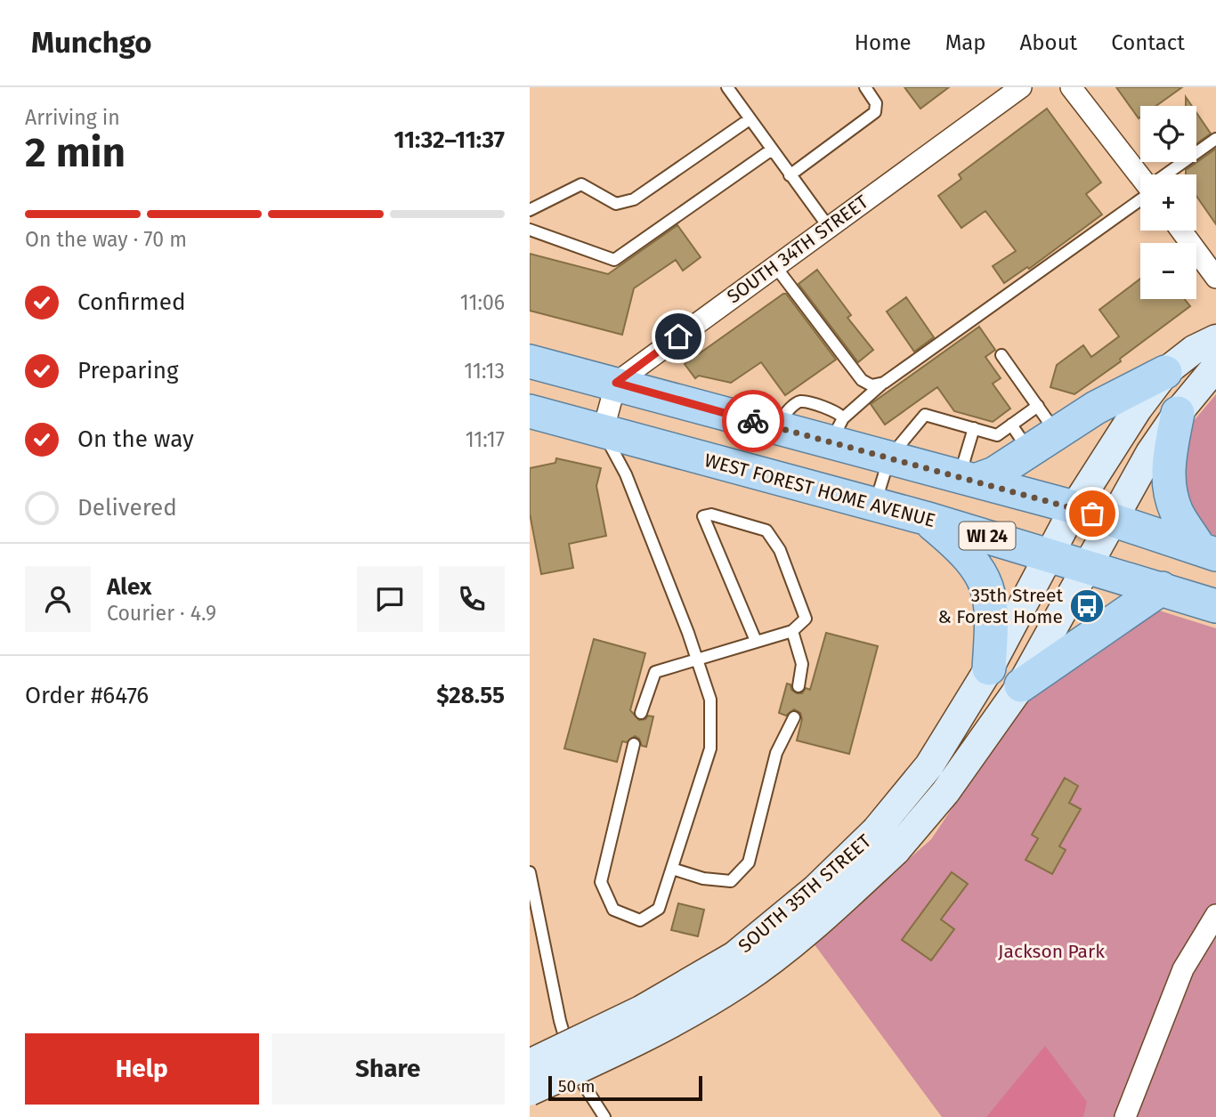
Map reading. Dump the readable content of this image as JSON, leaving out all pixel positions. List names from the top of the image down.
{
  "streets": {
    "main road": ["WEST FOREST HOME AVENUE", "WI 24", "SOUTH 35TH STREET"],
    "street": ["SOUTH 34TH STREET"]
  },
  "crossings": [
    ["WEST FOREST HOME AVENUE", "SOUTH 35TH STREET"]
  ],
  "parks": ["Jackson Park"],
  "places": {
    "bus stop": ["35th Street & Forest Home"]
  },
  "scale_bar": "50 m",
  "page": {
    "header": "Munchgo",
    "nav": [
      "Home",
      "Map",
      "About",
      "Contact"
    ],
    "heading": ["2 min", "Arriving in", "11:32–11:37"],
    "panel": [
      "Alex",
      "Courier · 4.9",
      "Order #6476",
      "$28.55"
    ],
    "map_buttons": ["+", "−"],
    "bar": "On the way · 70 m",
    "list": [
      ["Confirmed", "11:06"],
      ["Preparing", "11:13"],
      ["On the way", "11:17"],
      "Delivered"
    ],
    "buttons": ["Help", "Share"],
    "scale": "50 m"
  }
}
